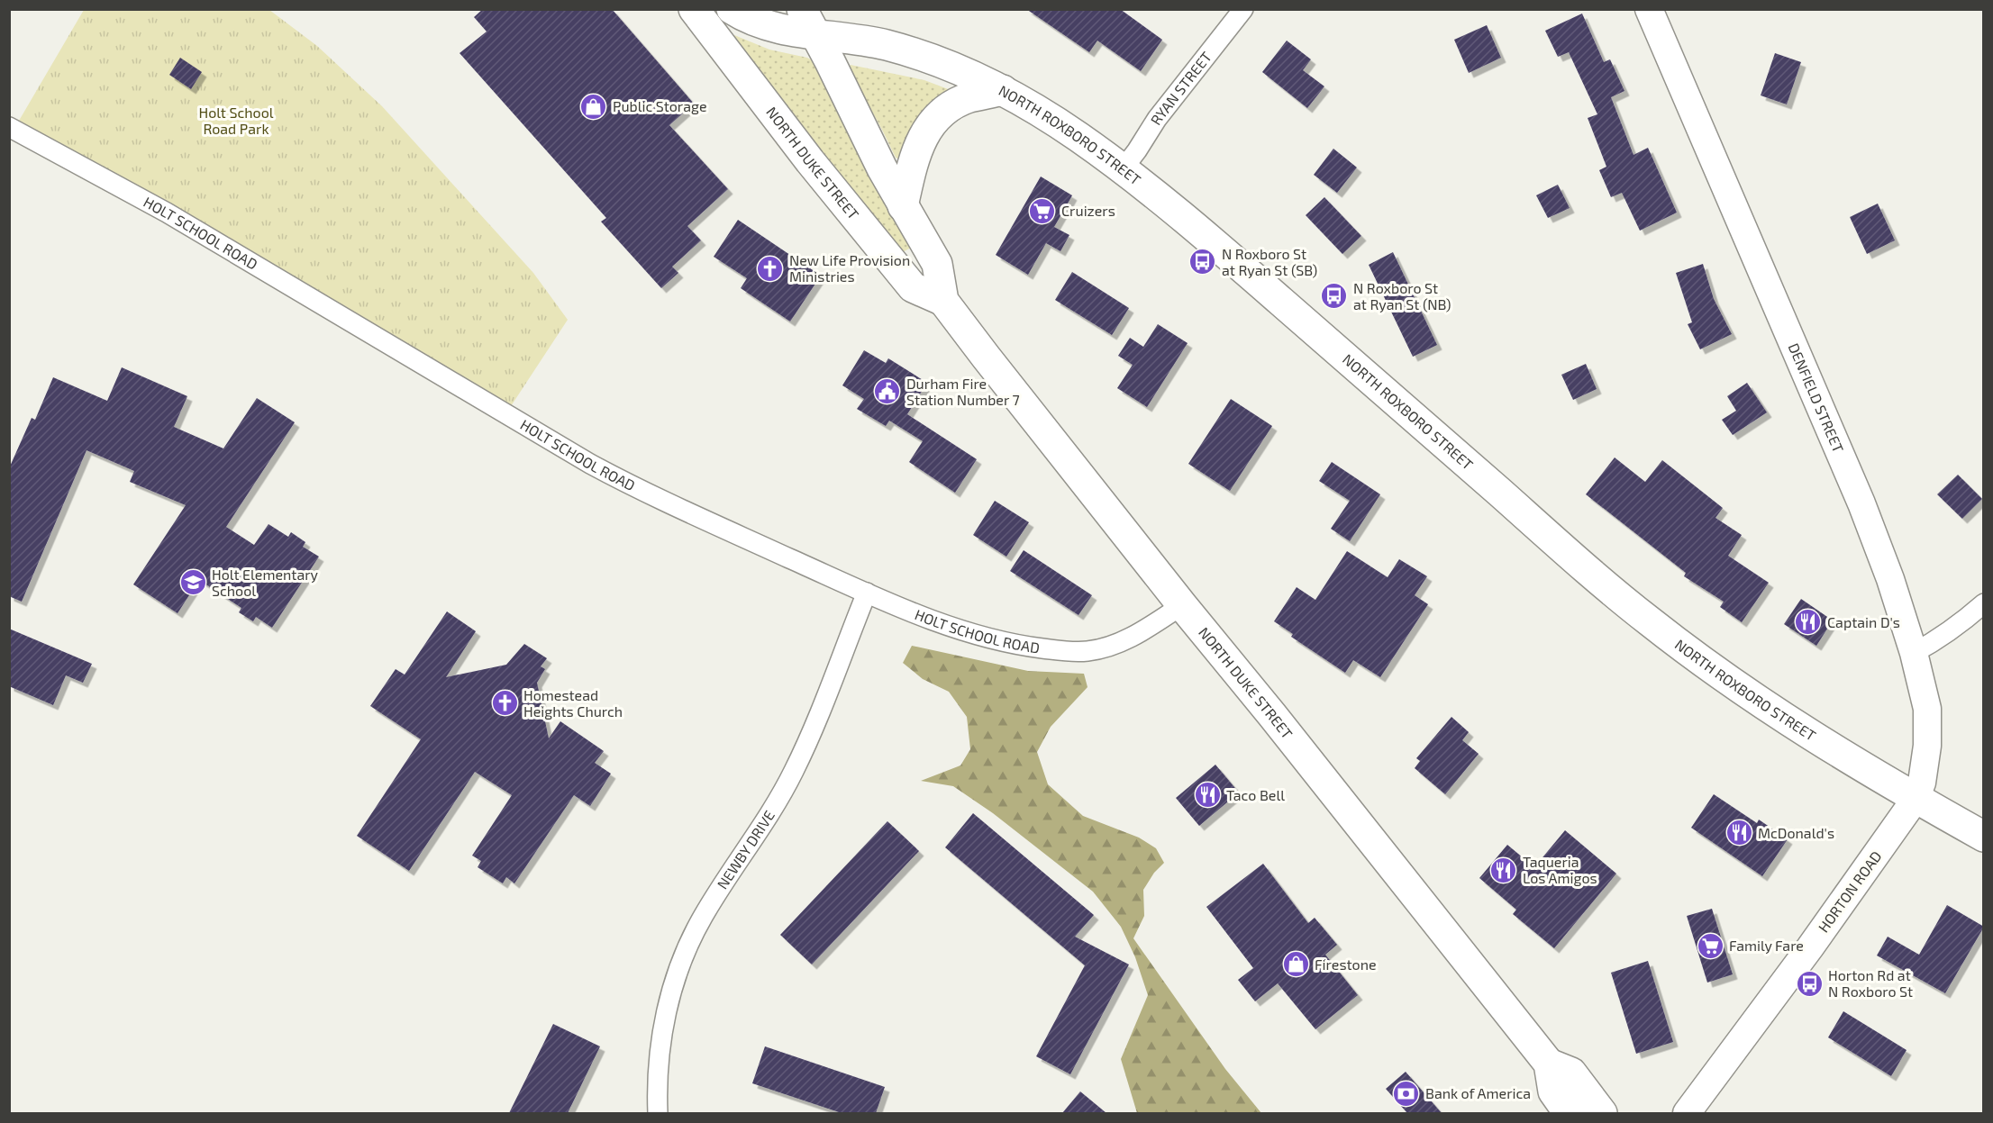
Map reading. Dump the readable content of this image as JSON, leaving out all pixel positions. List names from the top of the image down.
{
  "streets": {
    "main road": ["NORTH ROXBORO STREET", "NORTH DUKE STREET"],
    "street": [
      "RYAN STREET",
      "HOLT SCHOOL ROAD",
      "DENFIELD STREET",
      "NEWBY DRIVE",
      "HORTON ROAD"
    ]
  },
  "crossings": [
    ["RYAN STREET", "NORTH ROXBORO STREET"],
    ["NORTH ROXBORO STREET", "NORTH DUKE STREET"],
    ["NORTH ROXBORO STREET", "DENFIELD STREET"],
    ["NORTH ROXBORO STREET", "HORTON ROAD"],
    ["NORTH DUKE STREET", "HOLT SCHOOL ROAD"],
    ["HOLT SCHOOL ROAD", "NEWBY DRIVE"],
    ["DENFIELD STREET", "HORTON ROAD"]
  ],
  "parks": ["Holt School Road Park"],
  "places": {
    "shop": ["Public Storage", "Firestone"],
    "supermarket": ["Cruizers", "Family Fare"],
    "bus stop": ["N Roxboro St at Ryan St (SB)", "N Roxboro St at Ryan St (NB)", "Horton Rd at N Roxboro St"],
    "church": ["New Life Provision Ministries", "Homestead Heights Church"],
    "public building": ["Durham Fire Station Number 7"],
    "school or university": ["Holt Elementary School"],
    "restaurant": [
      "Captain D's",
      "Taco Bell",
      "McDonald's",
      "Taqueria Los Amigos"
    ],
    "bank": ["Bank of America"]
  }
}
